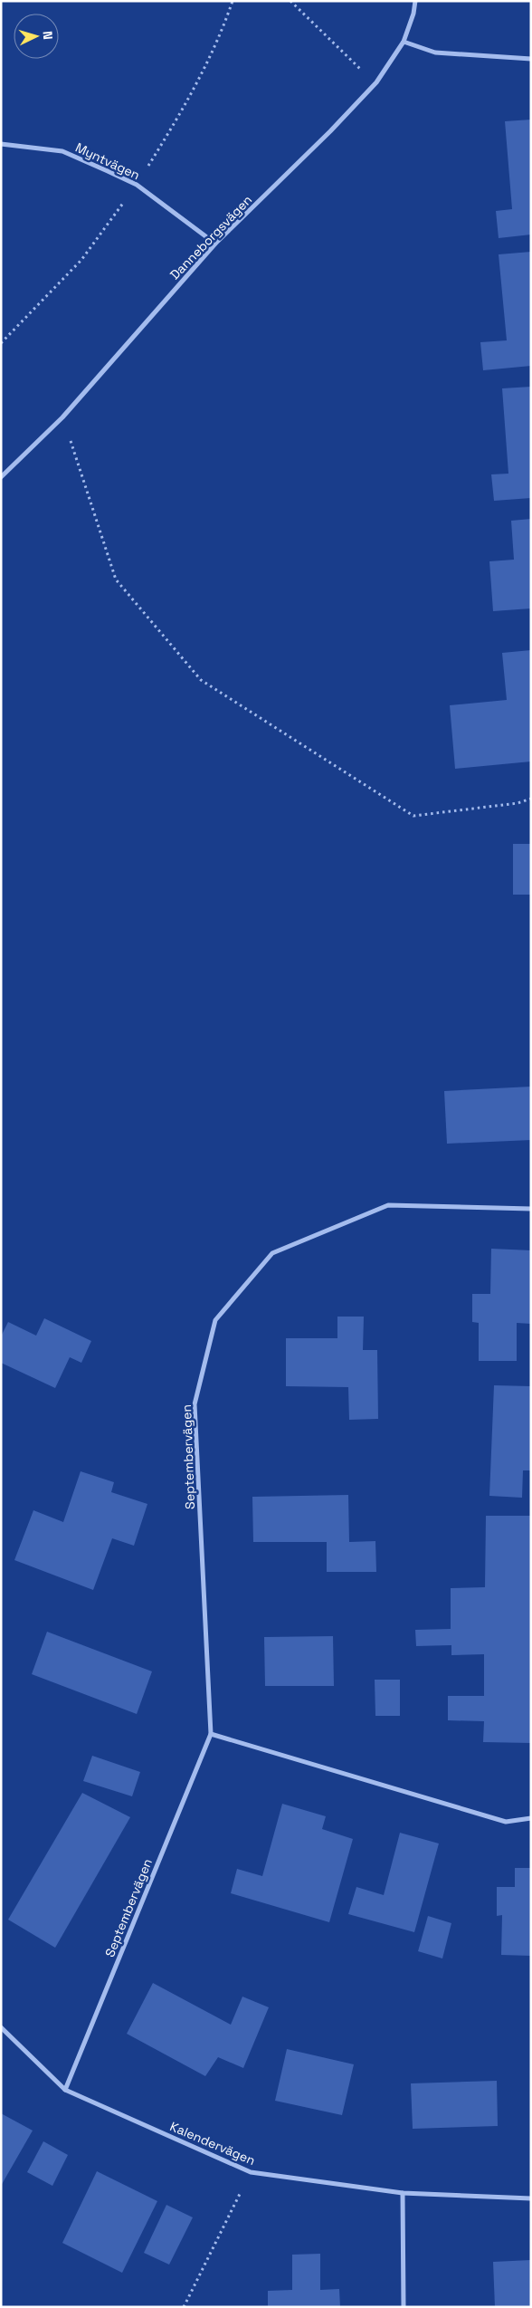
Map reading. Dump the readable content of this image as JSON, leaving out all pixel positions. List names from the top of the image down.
{
  "streets": {
    "street": [
      "Myntvägen",
      "Danneborgsvägen",
      "Septembervägen",
      "Kalendervägen"
    ]
  },
  "crossings": [
    ["Myntvägen", "Danneborgsvägen"],
    ["Septembervägen", "Kalendervägen"]
  ],
  "north": "right"
}
